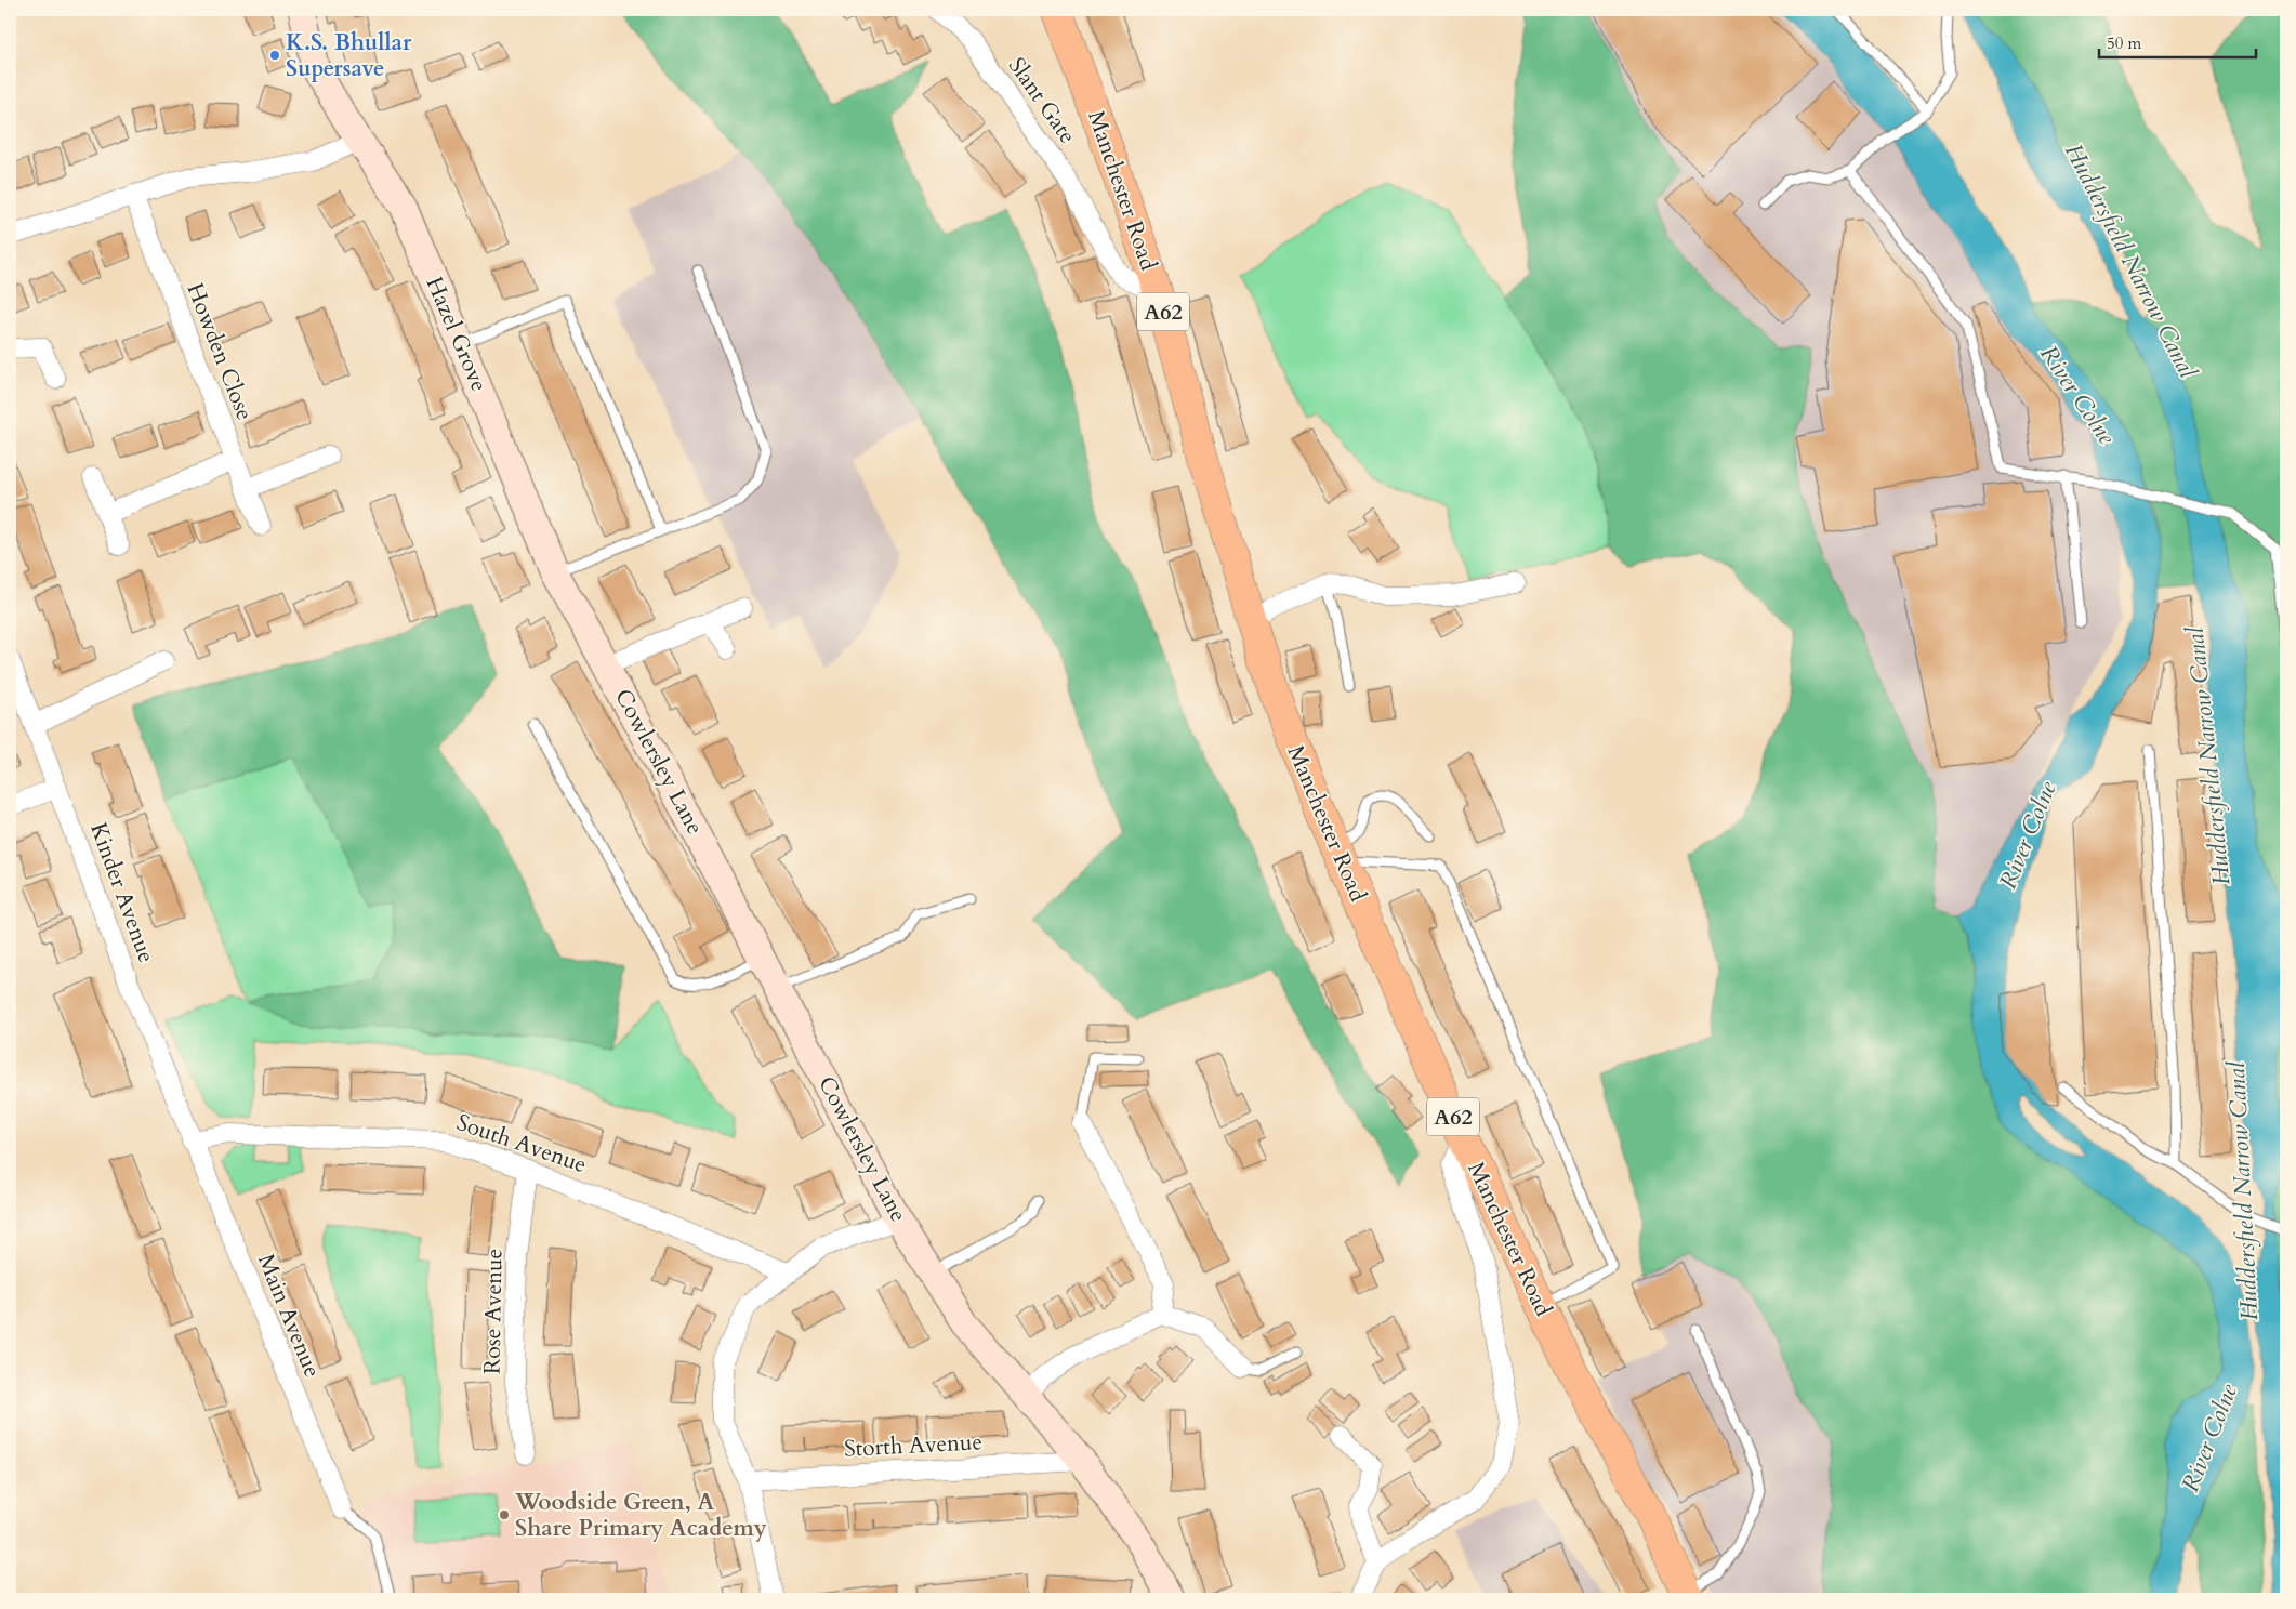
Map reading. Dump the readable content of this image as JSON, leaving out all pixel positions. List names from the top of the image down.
{
  "streets": {
    "main road": ["Manchester Road", "A62"],
    "street": [
      "Slant Gate",
      "Hazel Grove",
      "Howden Close",
      "Cowlersley Lane",
      "Kinder Avenue",
      "South Avenue",
      "Rose Avenue",
      "Main Avenue",
      "Storth Avenue"
    ]
  },
  "crossings": [
    ["Slant Gate", "Manchester Road"],
    ["Hazel Grove", "Cowlersley Lane"],
    ["Cowlersley Lane", "Storth Avenue"],
    ["Kinder Avenue", "South Avenue"],
    ["Kinder Avenue", "Main Avenue"],
    ["South Avenue", "Rose Avenue"],
    ["South Avenue", "Main Avenue"]
  ],
  "water": ["Huddersfield Narrow Canal", "River Colne"],
  "places": ["K.S. Bhullar Supersave", "Woodside Green, A Share Primary Academy"],
  "scale_bar": "50 m"
}
